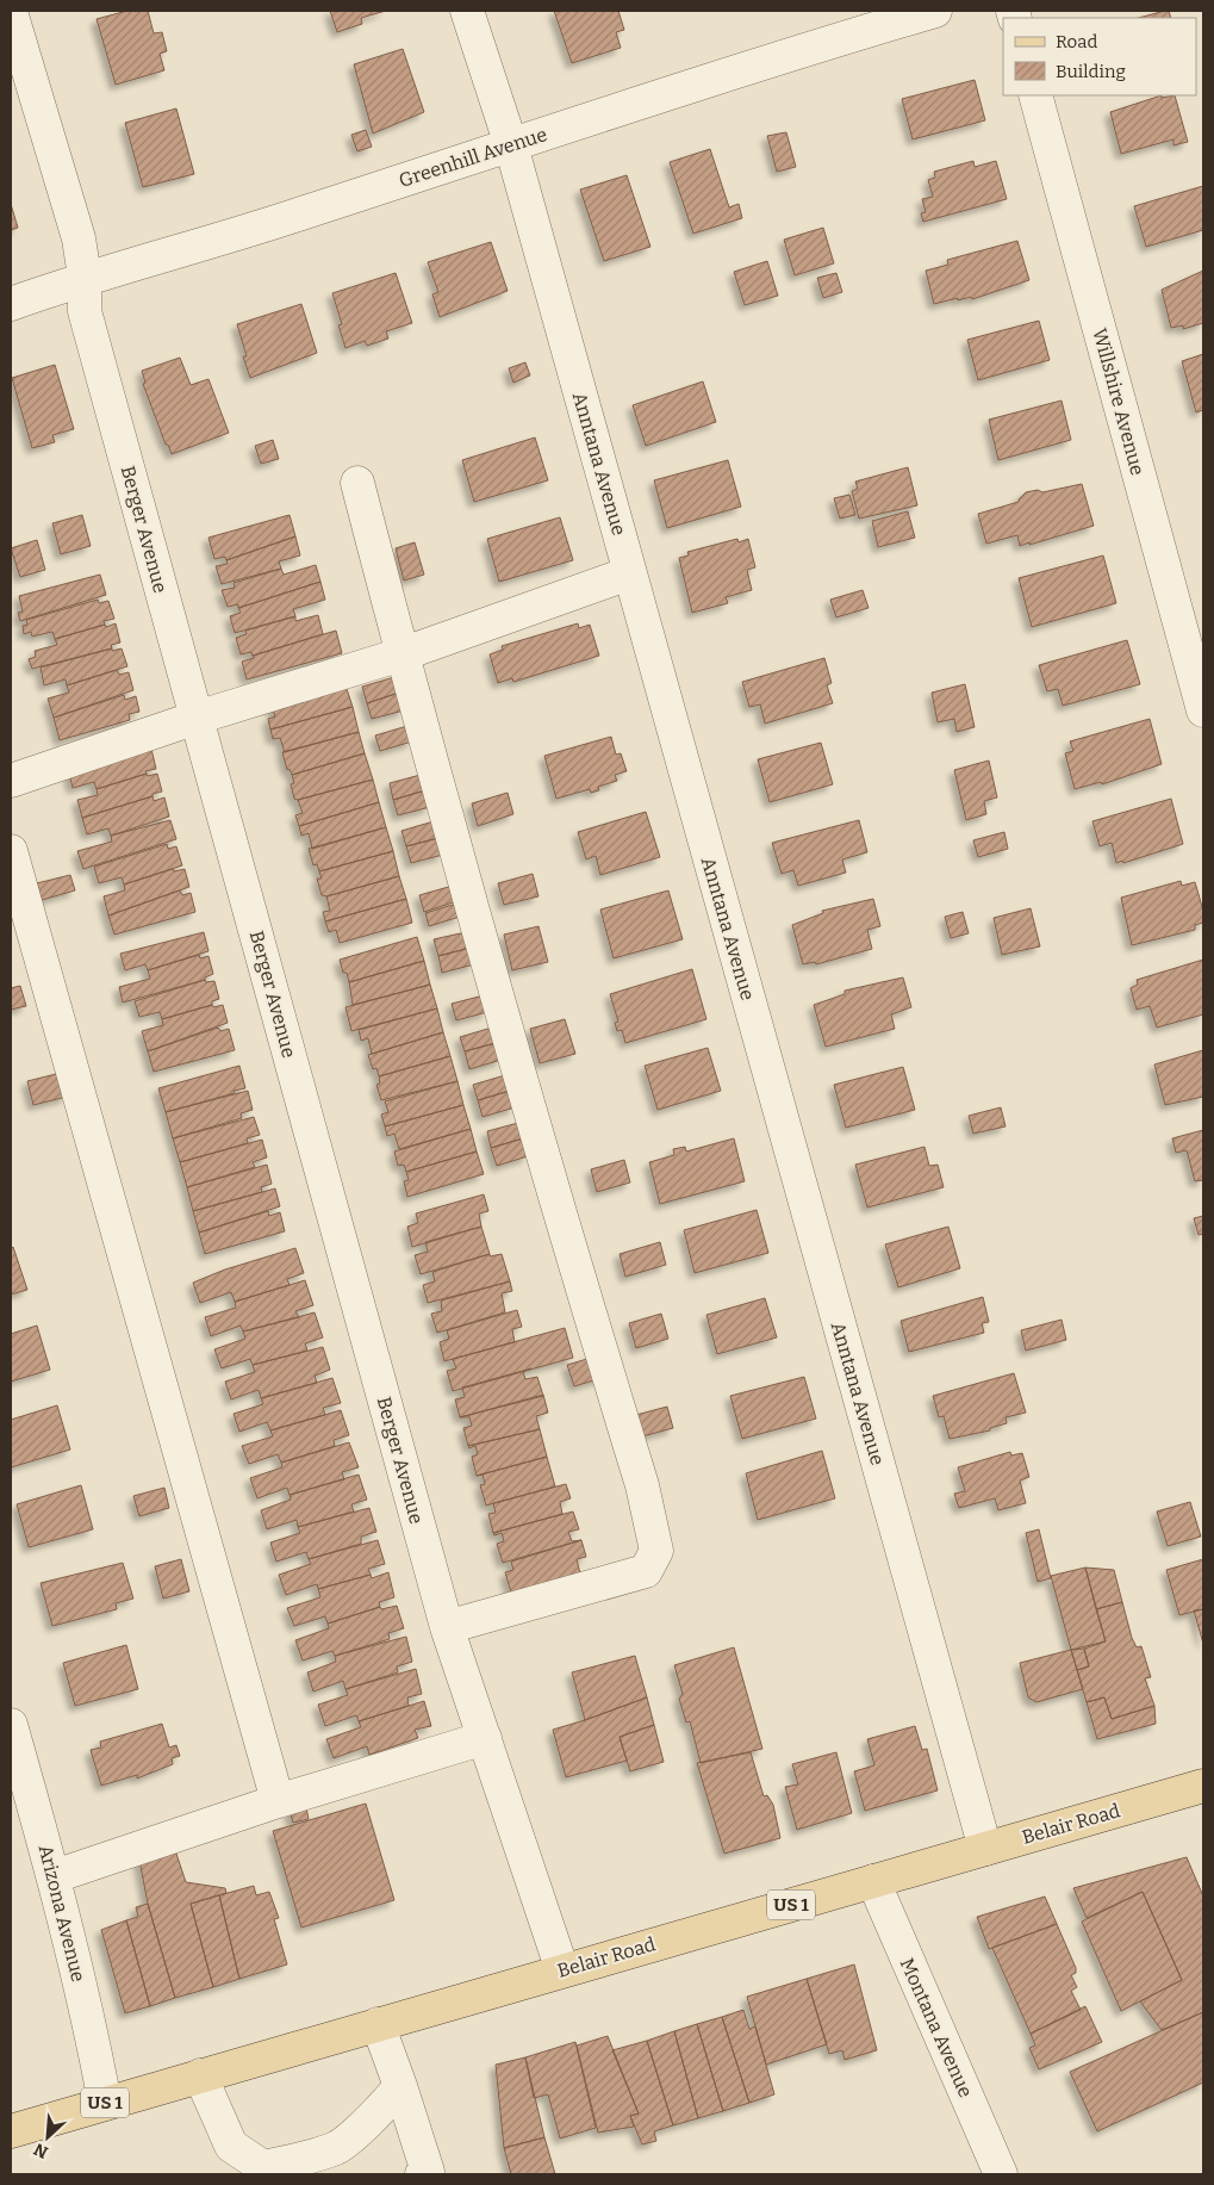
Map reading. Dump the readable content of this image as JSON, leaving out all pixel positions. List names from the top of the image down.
{
  "streets": {
    "main road": ["Belair Road", "US 1"],
    "street": [
      "Greenhill Avenue",
      "Willshire Avenue",
      "Anntana Avenue",
      "Berger Avenue",
      "Arizona Avenue",
      "Montana Avenue"
    ]
  },
  "crossings": [
    ["Greenhill Avenue", "Anntana Avenue"],
    ["Greenhill Avenue", "Berger Avenue"],
    ["Anntana Avenue", "Belair Road"],
    ["Berger Avenue", "Belair Road"],
    ["Belair Road", "Arizona Avenue"],
    ["Belair Road", "Montana Avenue"]
  ],
  "legend": ["Road", "Building"],
  "north": "bottom left"
}
